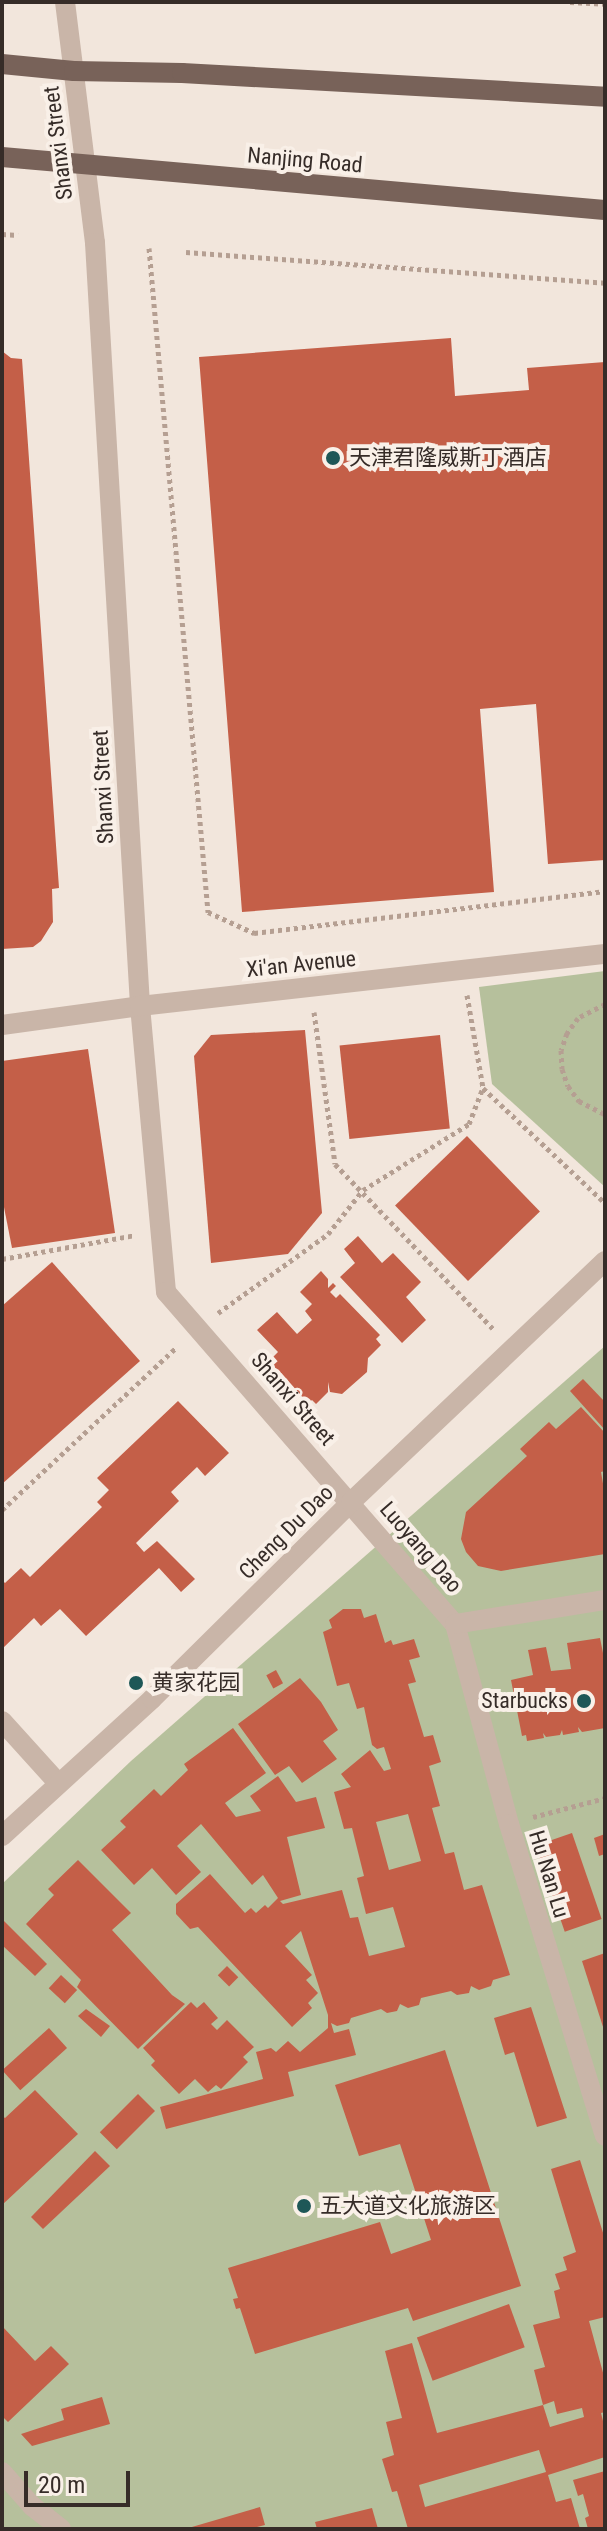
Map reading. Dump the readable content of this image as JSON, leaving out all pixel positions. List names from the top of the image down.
{
  "streets": {
    "main road": ["Nanjing Road"],
    "street": [
      "Shanxi Street",
      "Xi'an Avenue",
      "Cheng Du Dao",
      "Luoyang Dao",
      "Hu Nan Lu"
    ]
  },
  "crossings": [
    ["Shanxi Street", "Nanjing Road"],
    ["Shanxi Street", "Xi'an Avenue"],
    ["Shanxi Street", "Cheng Du Dao"],
    ["Shanxi Street", "Luoyang Dao"],
    ["Cheng Du Dao", "Luoyang Dao"],
    ["Luoyang Dao", "Hu Nan Lu"]
  ],
  "places": [
    "天津君隆威斯丁酒店",
    "黄家花园",
    "Starbucks",
    "五大道文化旅游区"
  ],
  "scale_bar": "20 m"
}
